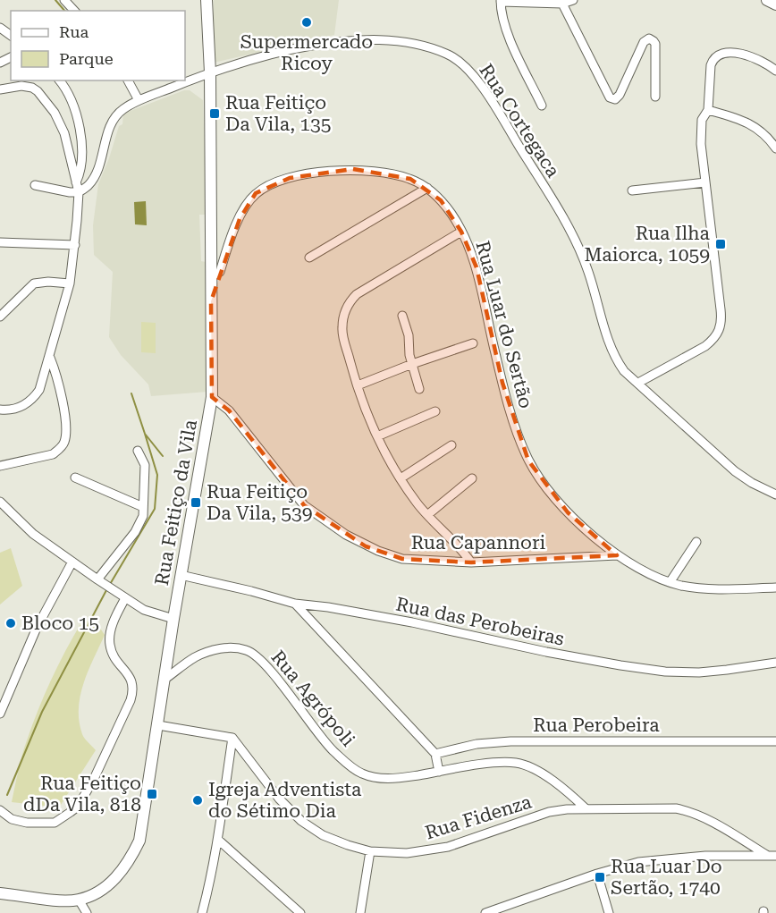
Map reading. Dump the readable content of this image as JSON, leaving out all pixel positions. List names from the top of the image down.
{
  "streets": {
    "street": [
      "Rua Cortegaca",
      "Rua Luar do Sertão",
      "Rua Feitiço da Vila",
      "Rua Capannori",
      "Rua das Perobeiras",
      "Rua Agrópoli",
      "Rua Perobeira",
      "Rua Fidenza"
    ]
  },
  "crossings": [
    ["Rua Luar do Sertão", "Rua Feitiço da Vila"],
    ["Rua Luar do Sertão", "Rua Capannori"],
    ["Rua Feitiço da Vila", "Rua Capannori"],
    ["Rua Feitiço da Vila", "Rua das Perobeiras"],
    ["Rua Feitiço da Vila", "Rua Agrópoli"],
    ["Rua Agrópoli", "Rua Fidenza"]
  ],
  "places": {
    "other": ["Supermercado Ricoy", "Bloco 15", "Igreja Adventista do Sétimo Dia"],
    "transit": [
      "Rua Feitiço Da Vila, 135",
      "Rua Ilha Maiorca, 1059",
      "Rua Feitiço Da Vila, 539",
      "Rua Feitiço dDa Vila, 818",
      "Rua Luar Do Sertão, 1740"
    ]
  },
  "legend": ["Rua", "Parque"]
}
